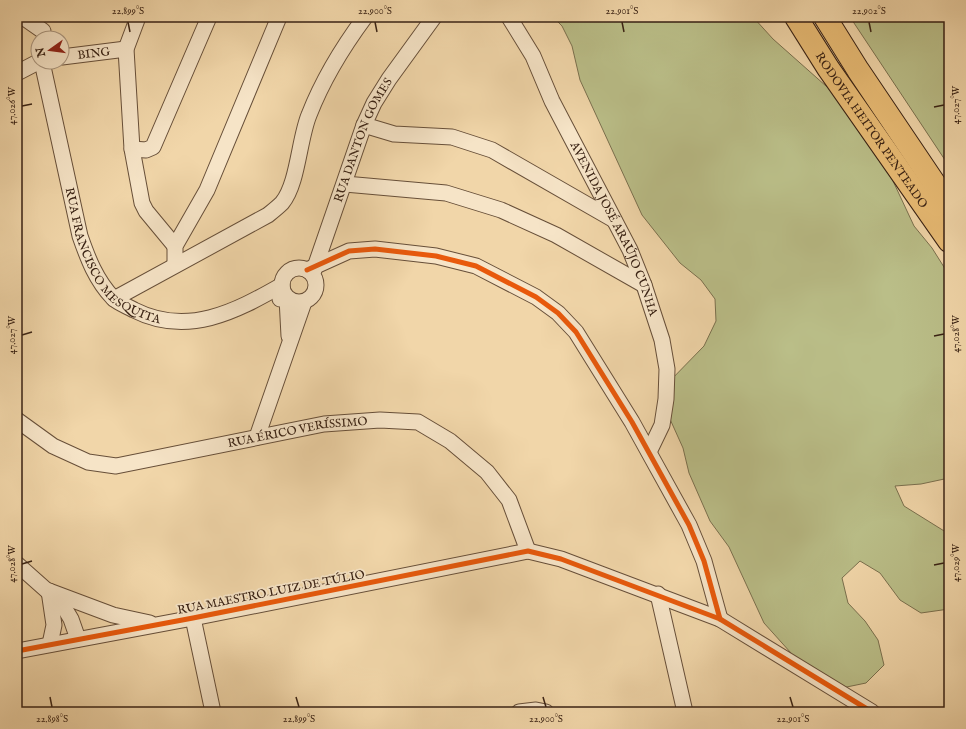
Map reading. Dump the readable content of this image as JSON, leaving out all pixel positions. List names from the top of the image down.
{
  "streets": {
    "main road": ["RODOVIA HEITOR PENTEADO"],
    "street": [
      "BING",
      "RUA DANTON GOMES",
      "AVENIDA JOSÉ ARAÚJO CUNHA",
      "RUA FRANCISCO MESQUITA",
      "RUA ÉRICO VERÍSSIMO",
      "RUA MAESTRO LUIZ DE TÚLIO"
    ]
  },
  "crossings": [
    ["RUA DANTON GOMES", "RUA FRANCISCO MESQUITA"],
    ["RUA ÉRICO VERÍSSIMO", "RUA MAESTRO LUIZ DE TÚLIO"]
  ],
  "north": "left",
  "coordinates": [
    "22.899°S",
    "22.900°S",
    "22.901°S",
    "22.902°S",
    "47.027°W",
    "47.026°W",
    "47.028°W",
    "47.029°W",
    "22.898°S"
  ]
}
